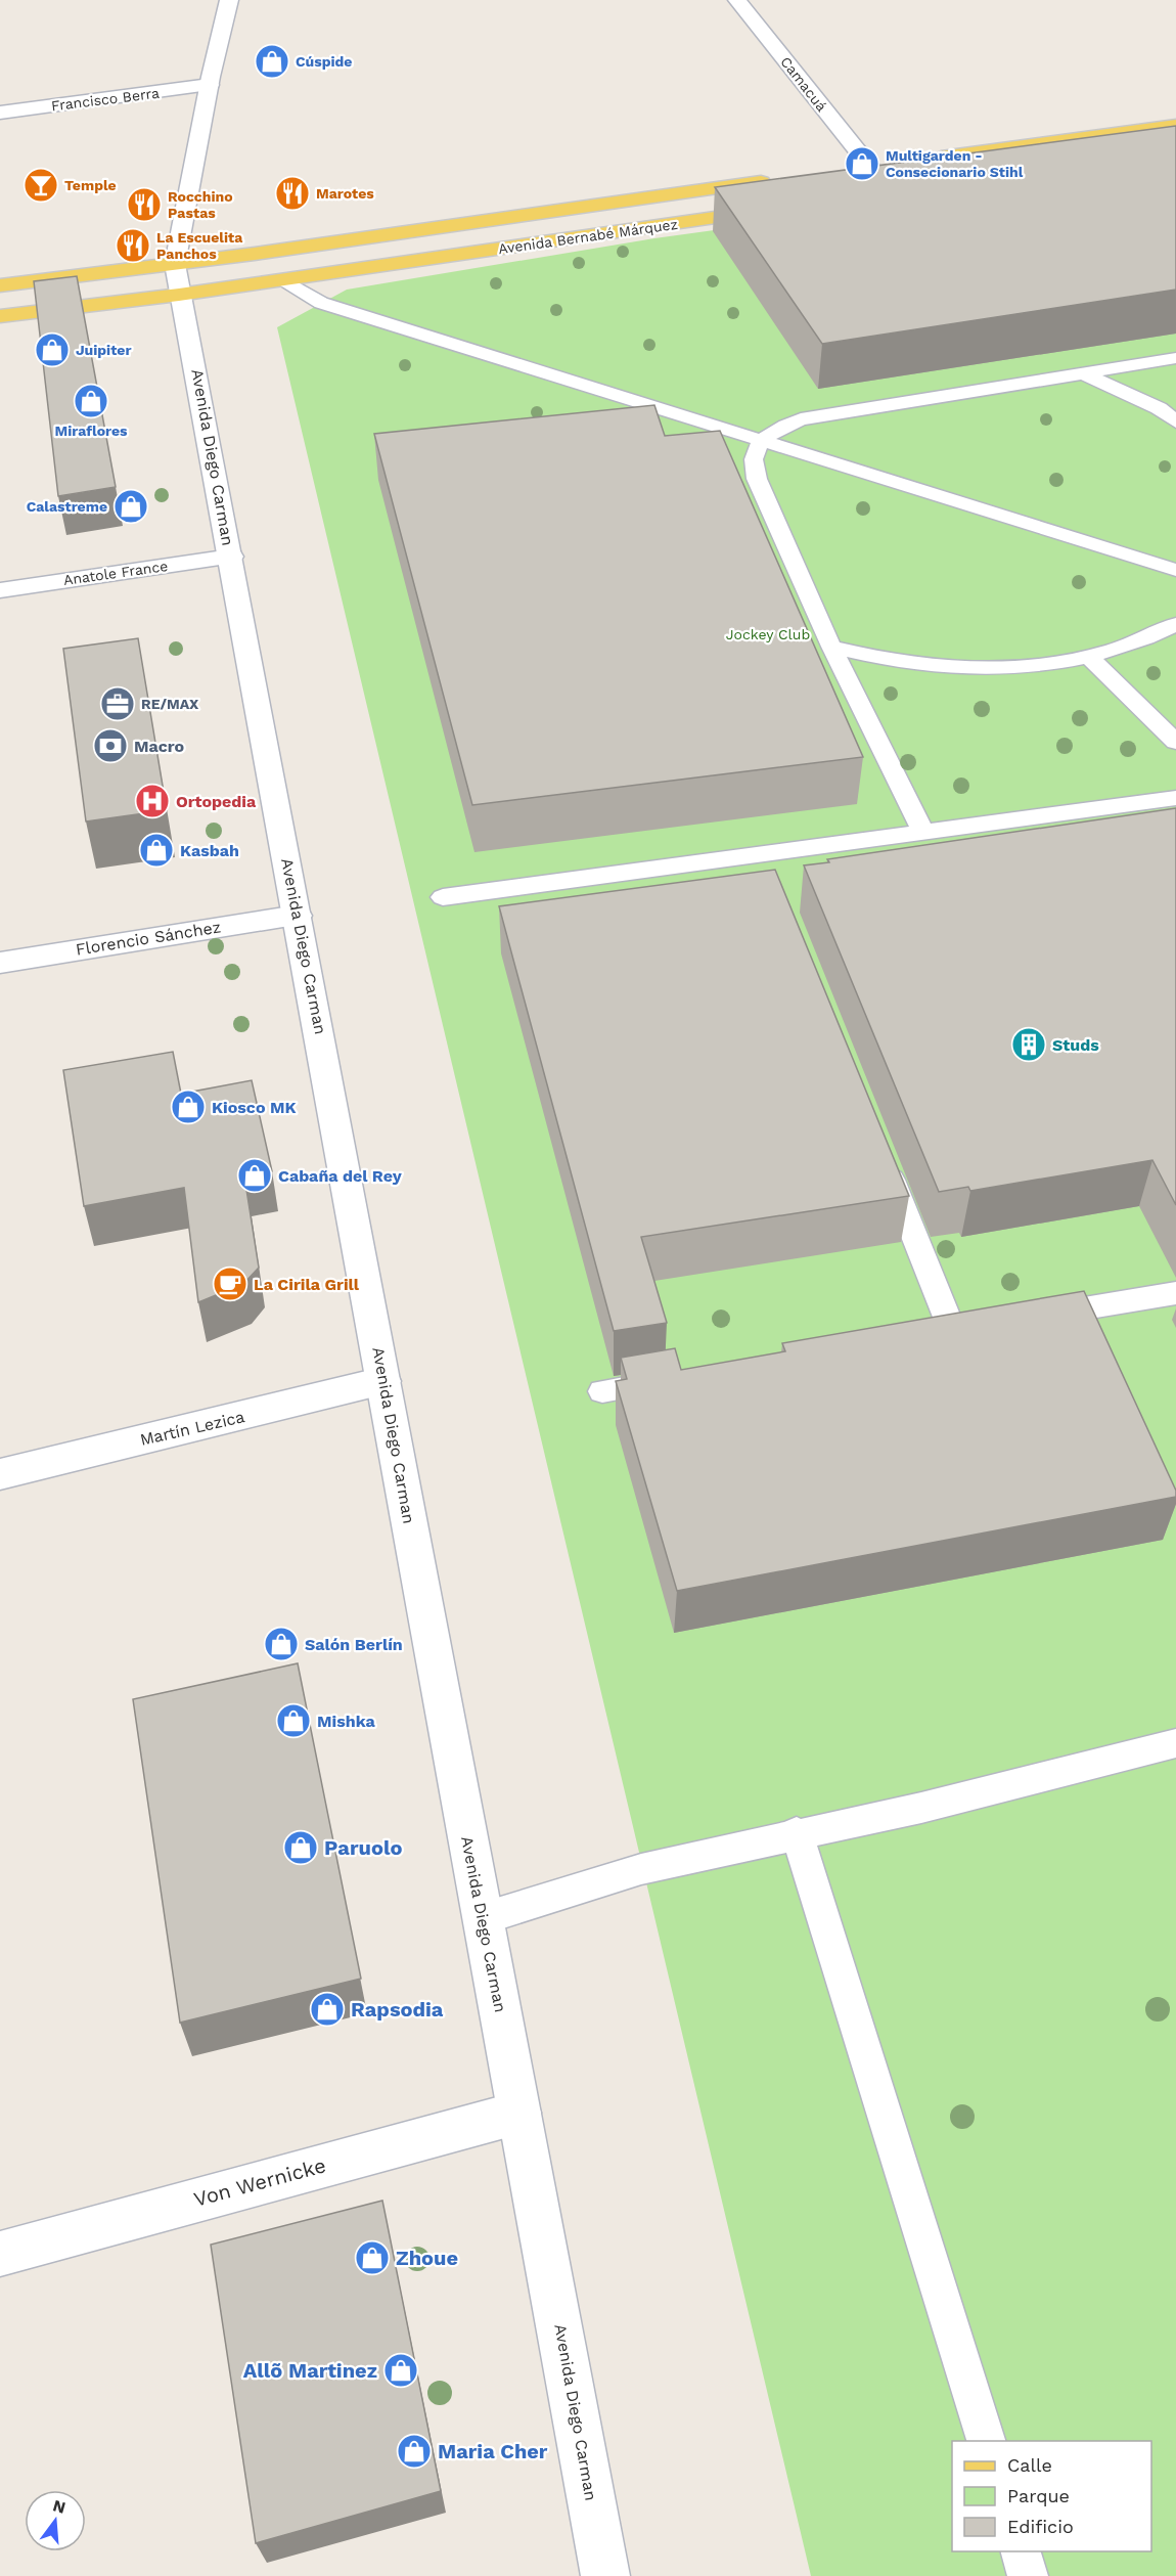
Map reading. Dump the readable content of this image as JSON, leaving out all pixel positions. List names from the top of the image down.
{
  "streets": {
    "main road": [
      "Camacuá",
      "Francisco Berra",
      "Avenida Bernabé Márquez",
      "Avenida Diego Carman",
      "Anatole France",
      "Florencio Sánchez",
      "Martín Lezica",
      "Von Wernicke"
    ]
  },
  "crossings": [
    ["Francisco Berra", "Avenida Diego Carman"],
    ["Avenida Bernabé Márquez", "Avenida Diego Carman"],
    ["Avenida Diego Carman", "Anatole France"],
    ["Avenida Diego Carman", "Florencio Sánchez"],
    ["Avenida Diego Carman", "Martín Lezica"],
    ["Avenida Diego Carman", "Von Wernicke"]
  ],
  "parks": ["Jockey Club"],
  "places": {
    "shop": [
      "Cúspide",
      "Multigarden - Consecionario Stihl",
      "Juipiter",
      "Miraflores",
      "Calastreme",
      "Kasbah",
      "Kiosco MK",
      "Cabaña del Rey",
      "Salón Berlín",
      "Mishka",
      "Paruolo",
      "Rapsodia",
      "Zhoue",
      "Allõ Martinez",
      "Maria Cher"
    ],
    "bar": ["Temple"],
    "restaurant": ["Marotes", "Rocchino Pastas", "La Escuelita Panchos"],
    "office": ["RE/MAX"],
    "bank": ["Macro"],
    "hospital": ["Ortopedia"],
    "building": ["Studs"],
    "cafe": ["La Cirila Grill"]
  },
  "legend": ["Calle", "Parque", "Edificio"],
  "north": "top"
}
